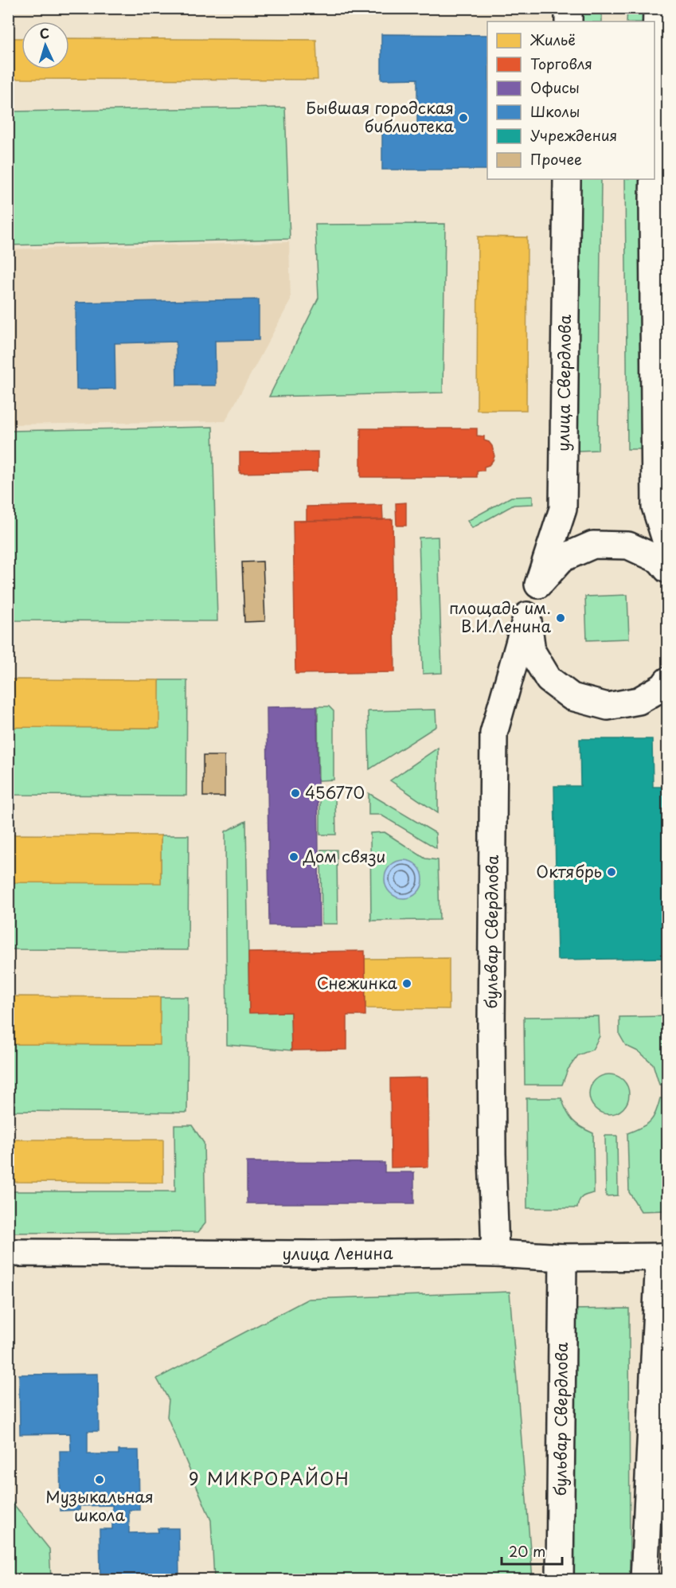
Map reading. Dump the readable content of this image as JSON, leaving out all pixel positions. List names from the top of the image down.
{
  "streets": {
    "street": ["улица Свердлова", "бульвар Свердлова", "улица Ленина"]
  },
  "crossings": [
    ["улица Свердлова", "бульвар Свердлова"],
    ["бульвар Свердлова", "улица Ленина"]
  ],
  "districts": ["9 МИКРОРАЙОН"],
  "places": [
    "Бывшая городская библиотека",
    "площадь им. В.И.Ленина",
    "456770",
    "Дом связи",
    "Октябрь",
    "Снежинка",
    "Музыкальная школа"
  ],
  "legend": [
    "Жильё",
    "Торговля",
    "Офисы",
    "Школы",
    "Учреждения",
    "Прочее"
  ],
  "scale_bar": "20 m",
  "north": "top"
}
